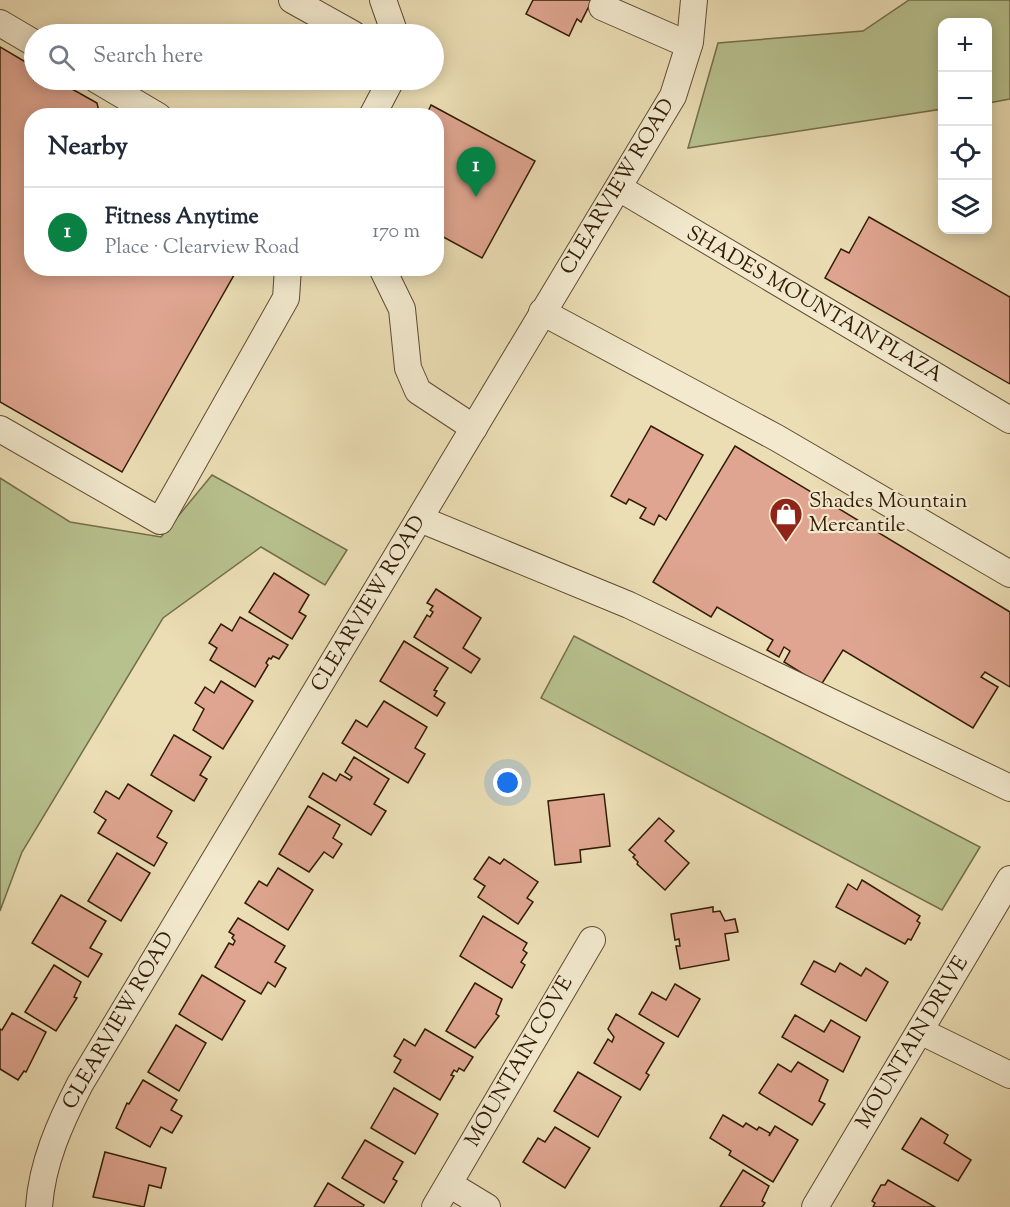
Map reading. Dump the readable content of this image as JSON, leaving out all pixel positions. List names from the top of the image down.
{
  "streets": {
    "street": [
      "CLEARVIEW ROAD",
      "SHADES MOUNTAIN PLAZA",
      "MOUNTAIN DRIVE",
      "MOUNTAIN COVE"
    ]
  },
  "crossings": [
    ["CLEARVIEW ROAD", "SHADES MOUNTAIN PLAZA"]
  ],
  "places": {
    "shop": ["Shades Mountain Mercantile"]
  },
  "page": {
    "map_buttons": ["+", "−"],
    "search": "Search here",
    "heading": "Nearby",
    "pins": "1",
    "list": [
      {
        "mark": "1",
        "name": "Fitness Anytime",
        "note": "Place · Clearview Road",
        "value": "170 m"
      }
    ]
  }
}
